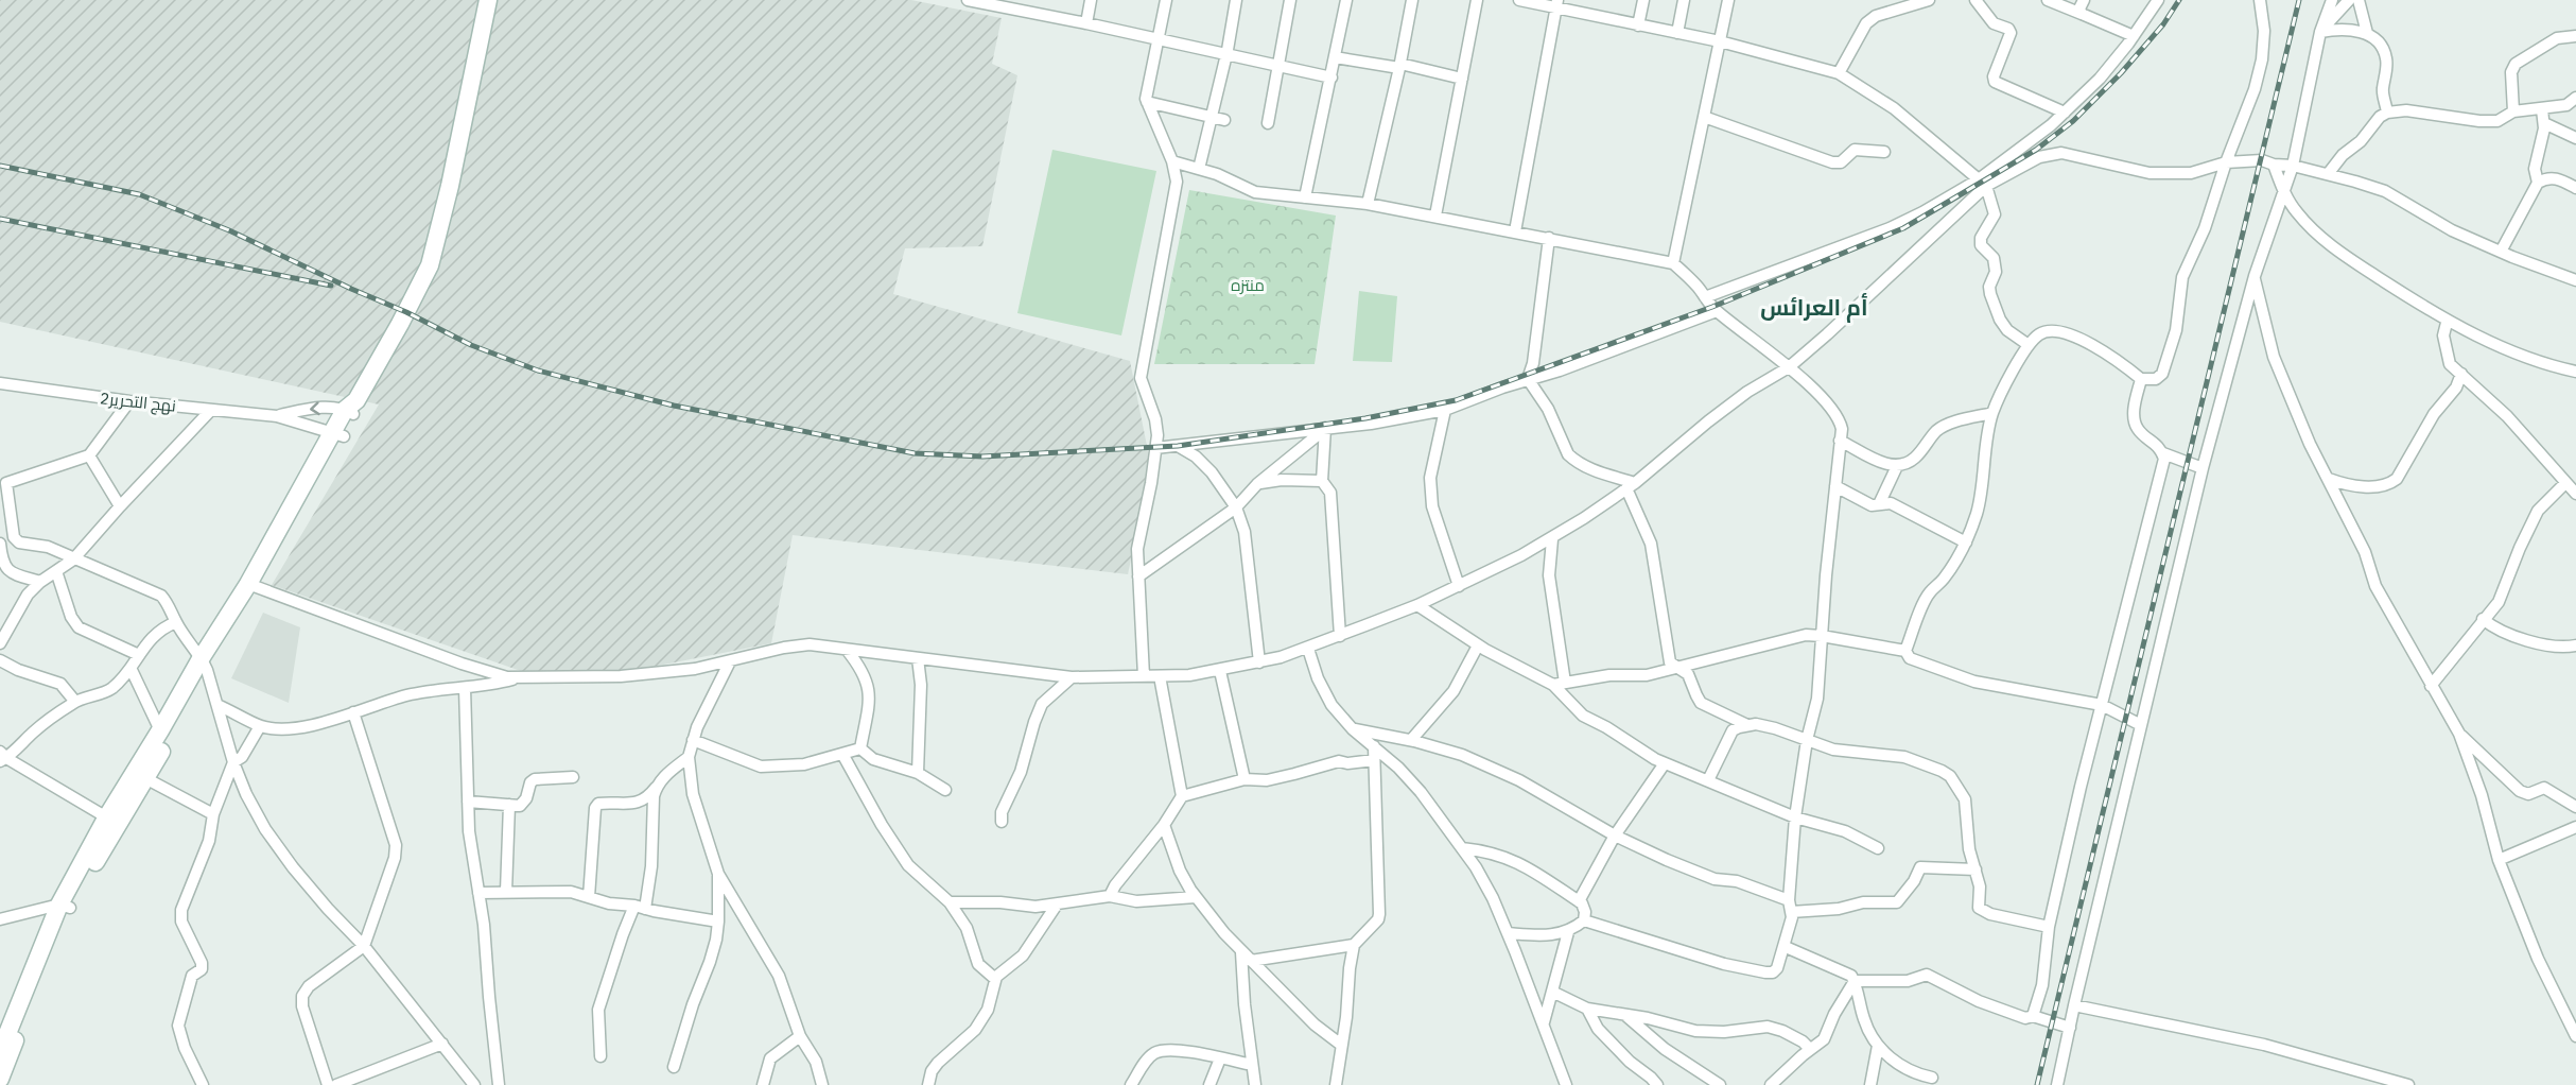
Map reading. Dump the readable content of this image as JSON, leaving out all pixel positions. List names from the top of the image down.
{
  "streets": {
    "street": ["نهج التحرير2"]
  },
  "districts": ["أم العرائس"],
  "parks": ["منتزه"]
}
